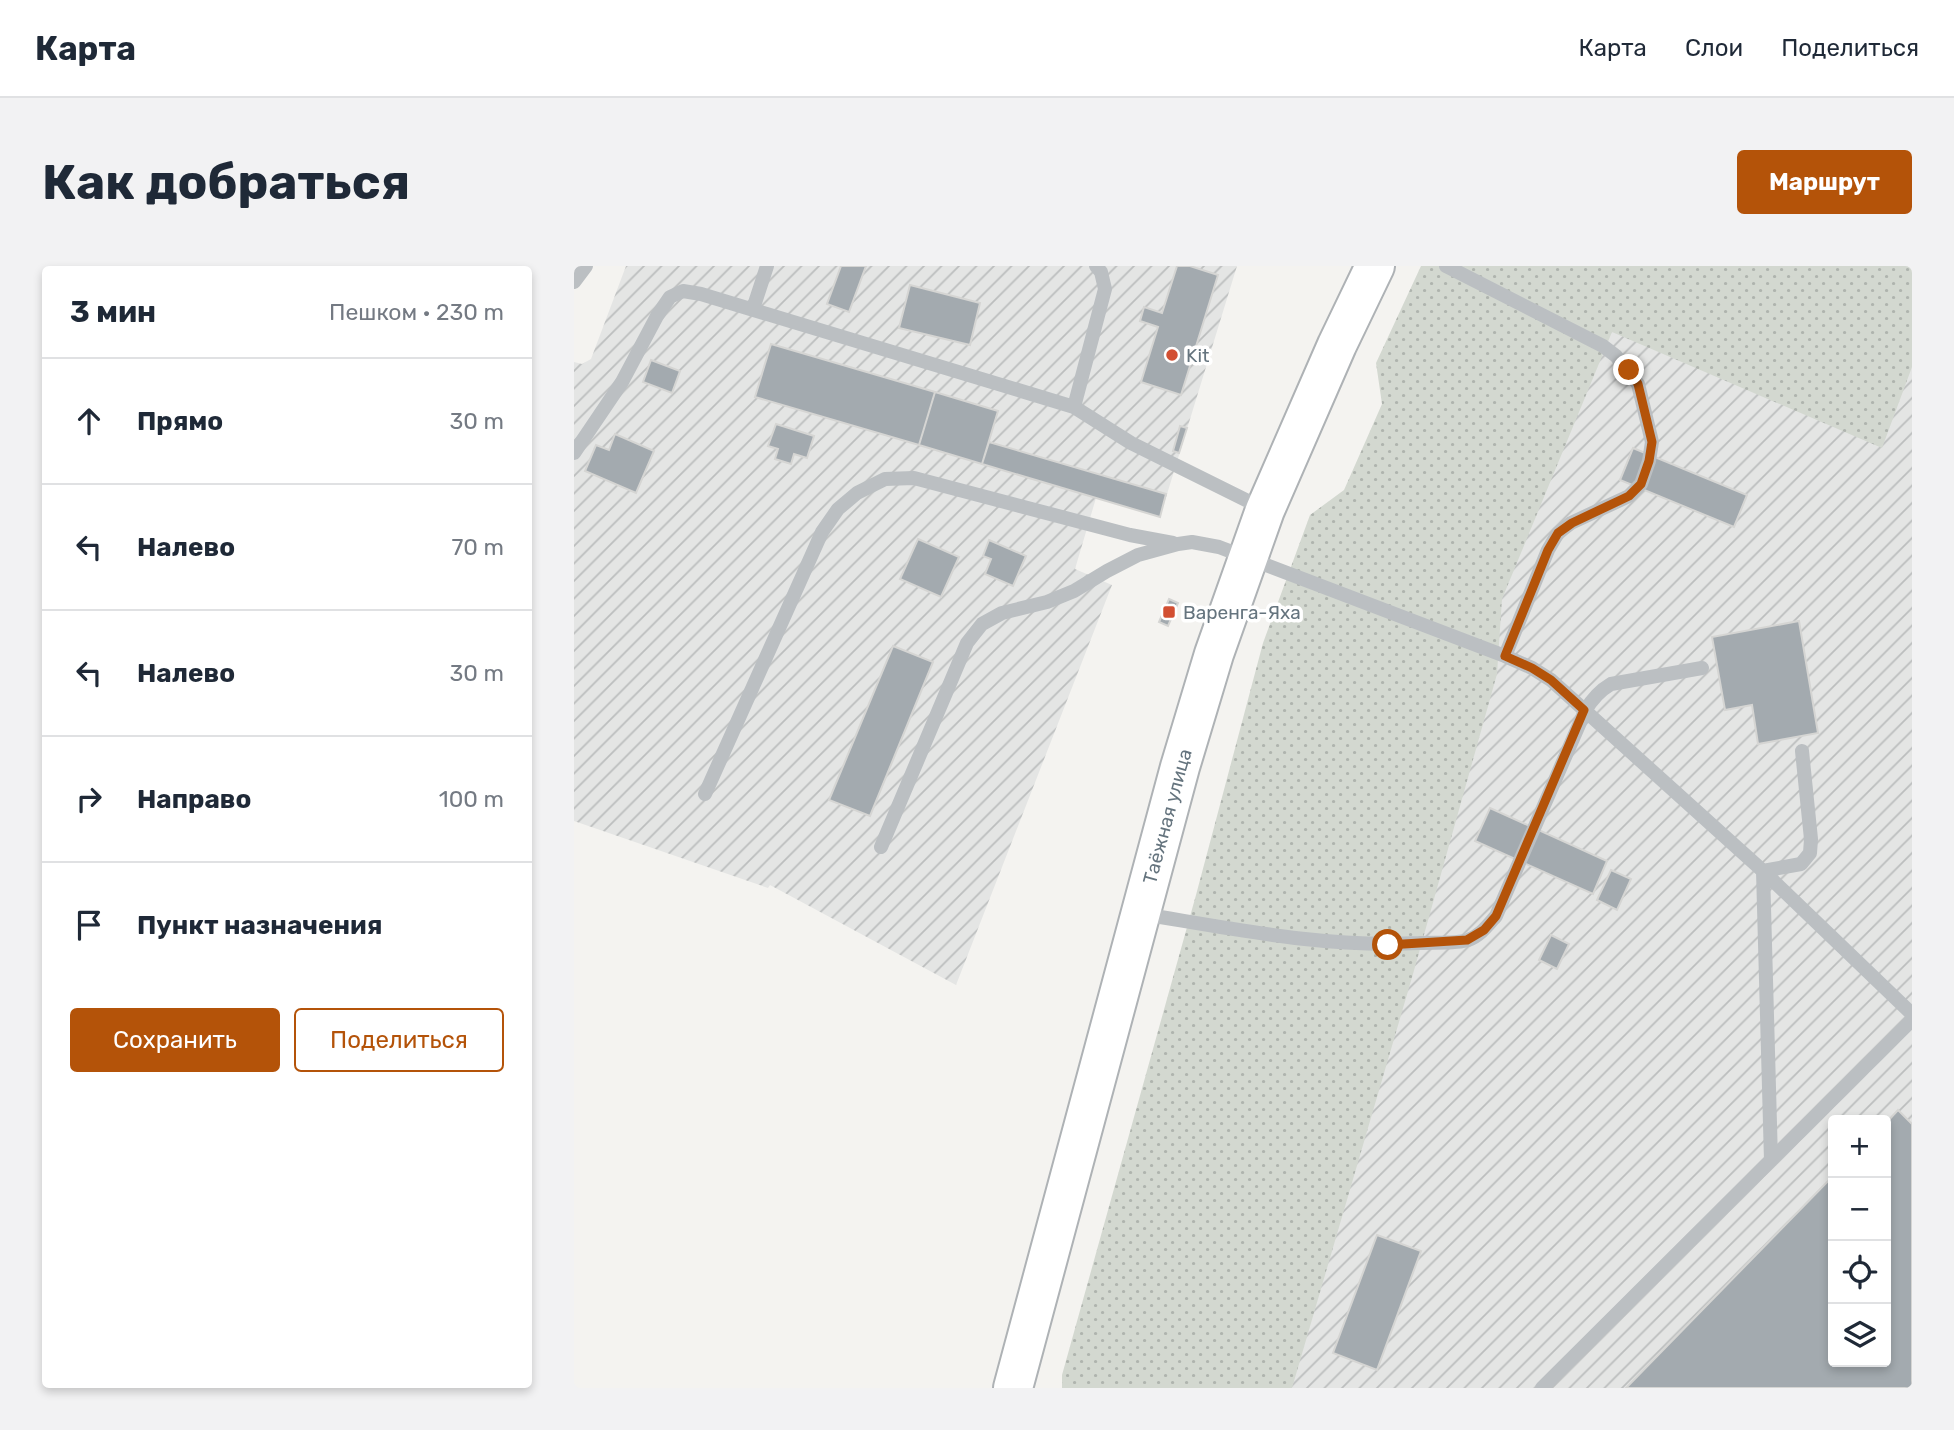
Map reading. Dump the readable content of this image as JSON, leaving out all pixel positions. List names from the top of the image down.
{
  "streets": {
    "highway": ["Таёжная улица"]
  },
  "places": {
    "other": ["Kit"],
    "transit": ["Варенга-Яха"]
  },
  "page": {
    "header": "Карта",
    "nav": ["Карта", "Слои", "Поделиться"],
    "buttons": [
      "Маршрут",
      ["Сохранить", "Поделиться"]
    ],
    "title": "Как добраться",
    "heading": ["3 мин", "Пешком · 230 m"],
    "list": [
      ["Прямо", "30 m"],
      ["Налево", "70 m"],
      ["Налево", "30 m"],
      ["Направо", "100 m"],
      "Пункт назначения"
    ],
    "map_buttons": ["+", "−"]
  }
}
